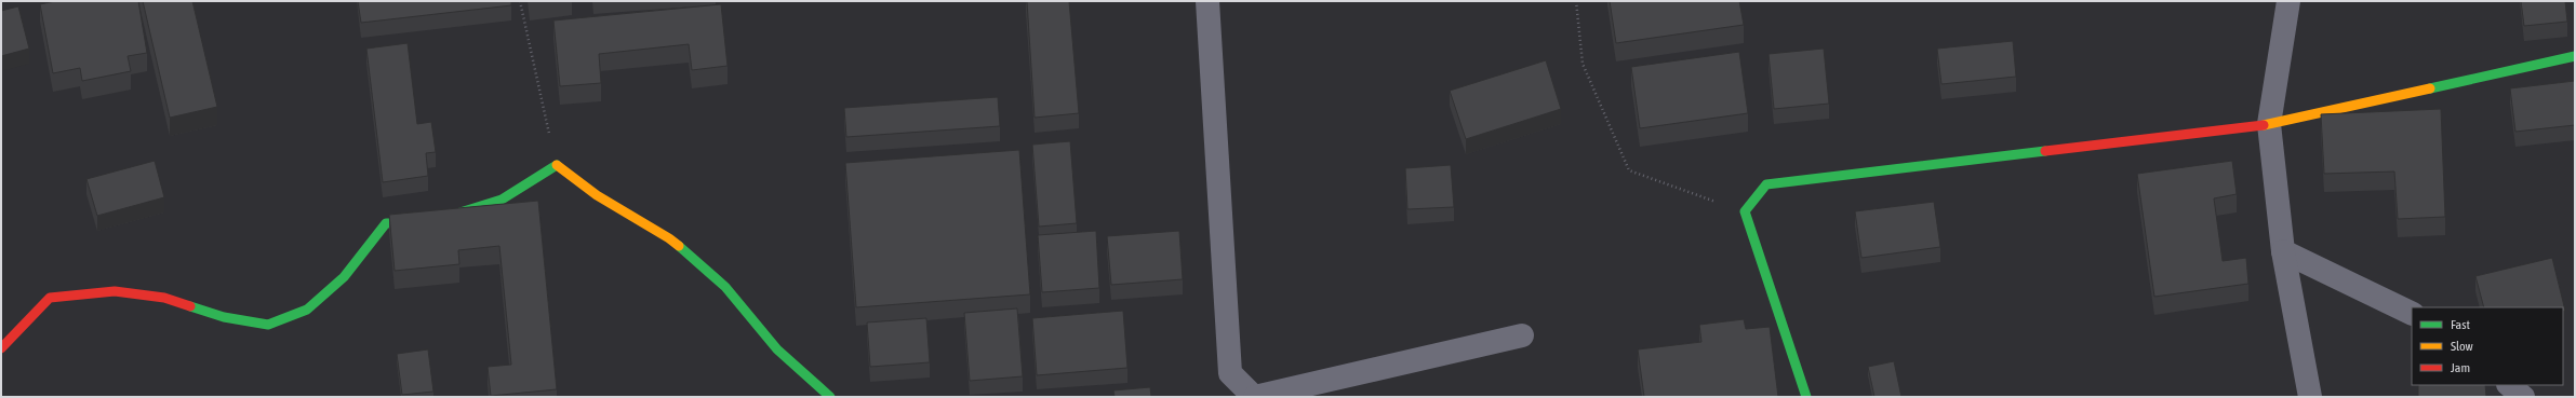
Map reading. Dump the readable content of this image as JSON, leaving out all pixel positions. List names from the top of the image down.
{
  "legend": ["Fast", "Slow", "Jam"]
}
